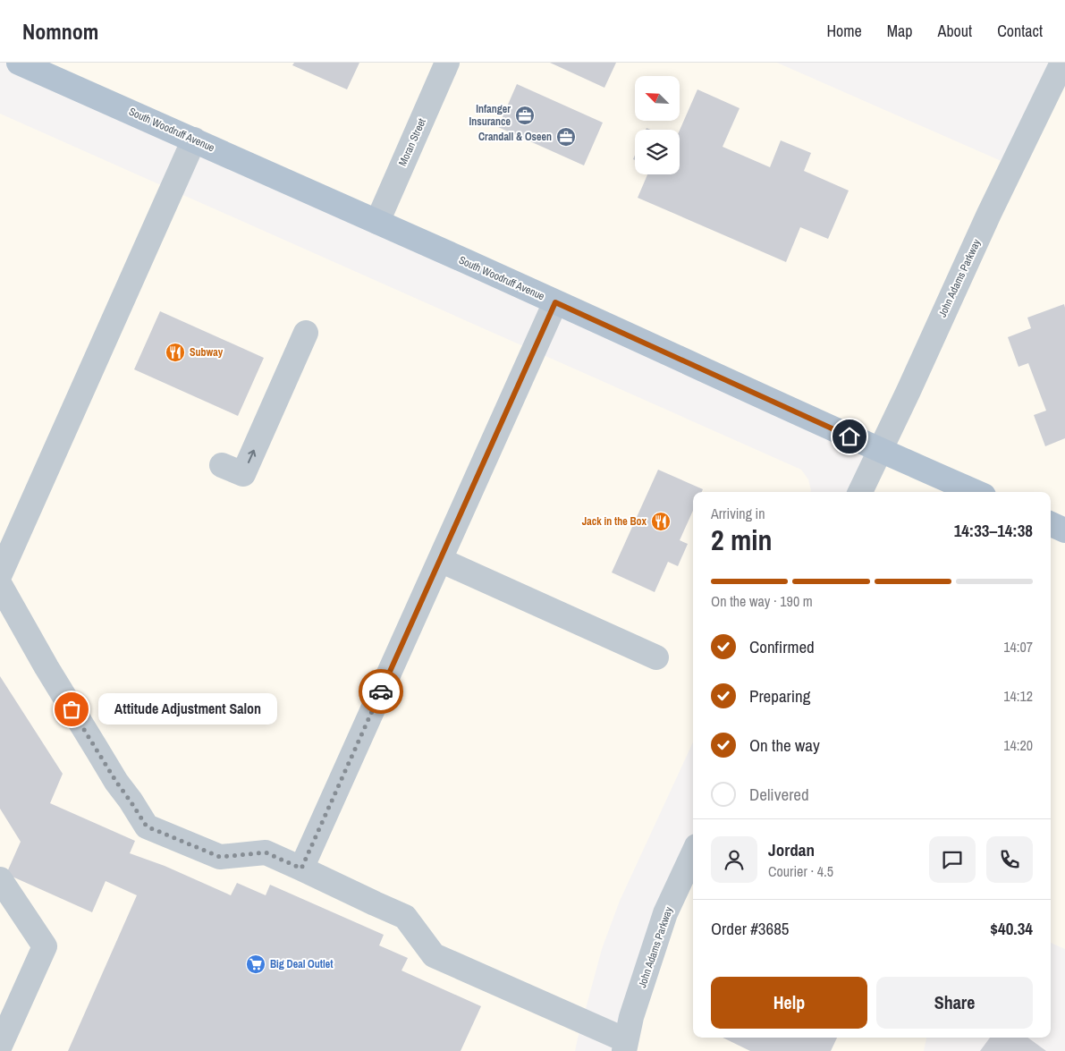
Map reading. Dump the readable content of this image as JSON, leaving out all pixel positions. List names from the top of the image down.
{
  "streets": {
    "main road": ["South Woodruff Avenue"],
    "street": ["Moran Street", "John Adams Parkway"]
  },
  "crossings": [
    ["South Woodruff Avenue", "Moran Street"],
    ["South Woodruff Avenue", "John Adams Parkway"]
  ],
  "places": {
    "office": ["Infanger Insurance", "Crandall & Oseen"],
    "restaurant": ["Subway", "Jack in the Box"],
    "other": ["Attitude Adjustment Salon"],
    "supermarket": ["Big Deal Outlet"]
  },
  "north": "top left",
  "page": {
    "header": "Nomnom",
    "nav": [
      "Home",
      "Map",
      "About",
      "Contact"
    ],
    "heading": ["2 min", "Arriving in", "14:33–14:38"],
    "panel": [
      "Jordan",
      "Courier · 4.5",
      "Order #3685",
      "$40.34"
    ],
    "bar": "On the way · 190 m",
    "list": [
      ["Confirmed", "14:07"],
      ["Preparing", "14:12"],
      ["On the way", "14:20"],
      "Delivered"
    ],
    "bubble": "Attitude Adjustment Salon",
    "buttons": ["Help", "Share"]
  }
}
